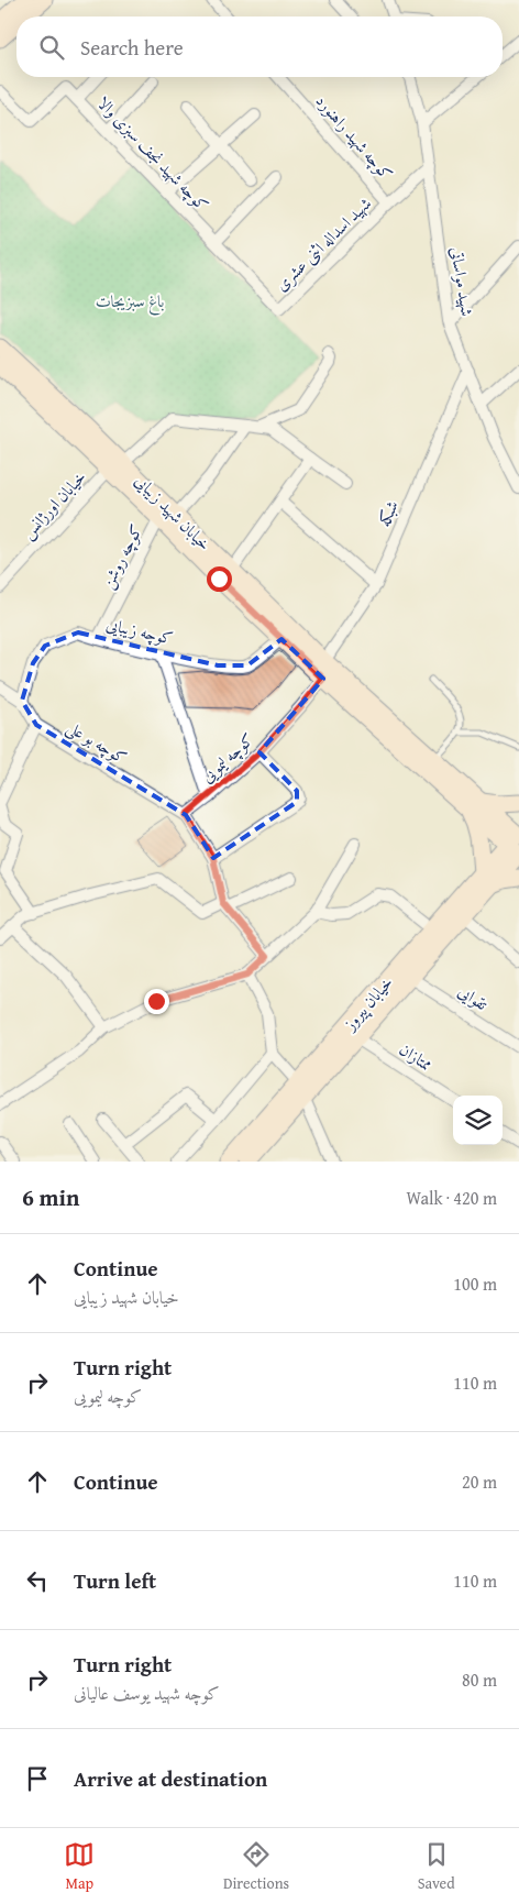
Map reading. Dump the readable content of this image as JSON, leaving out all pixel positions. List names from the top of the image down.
{
  "streets": {
    "main road": ["خیابان شهید زیبایی", "خیابان پیروز"],
    "street": [
      "کوچه شهید راهنورد",
      "کوچه شهید نجف سبزی والا",
      "شهید اسداله اثنی عشری",
      "شهید مواساتی",
      "خیابان اورژانس",
      "شبکه",
      "کوچه روشن",
      "کوچه زیبایی",
      "کوچه بو علی",
      "کوچه لیمویی",
      "تقوایی",
      "ممتازان"
    ]
  },
  "crossings": [
    ["کوچه شهید راهنورد", "شهید اسداله اثنی عشری"],
    ["کوچه شهید نجف سبزی والا", "شهید اسداله اثنی عشری"],
    ["شهید اسداله اثنی عشری", "شهید مواساتی"],
    ["شهید مواساتی", "شبکه"],
    ["خیابان اورژانس", "خیابان شهید زیبایی"],
    ["خیابان اورژانس", "کوچه روشن"],
    ["خیابان شهید زیبایی", "شبکه"],
    ["خیابان شهید زیبایی", "کوچه روشن"],
    ["خیابان شهید زیبایی", "کوچه زیبایی"],
    ["خیابان شهید زیبایی", "کوچه لیمویی"],
    ["خیابان شهید زیبایی", "خیابان پیروز"],
    ["کوچه روشن", "کوچه زیبایی"],
    ["کوچه زیبایی", "کوچه بو علی"],
    ["کوچه زیبایی", "کوچه لیمویی"],
    ["تقوایی", "خیابان پیروز"],
    ["خیابان پیروز", "ممتازان"]
  ],
  "parks": ["باغ سبزیجات"],
  "page": {
    "search": "Search here",
    "heading": ["6 min", "Walk · 420 m"],
    "list": [
      ["Continue", "خیابان شهید زیبایی", "100 m"],
      ["Turn right", "کوچه لیمویی", "110 m"],
      ["Continue", "20 m"],
      ["Turn left", "110 m"],
      ["Turn right", "کوچه شهید یوسف عالیانی", "80 m"],
      "Arrive at destination"
    ],
    "nav": ["Map", "Directions", "Saved"]
  }
}
